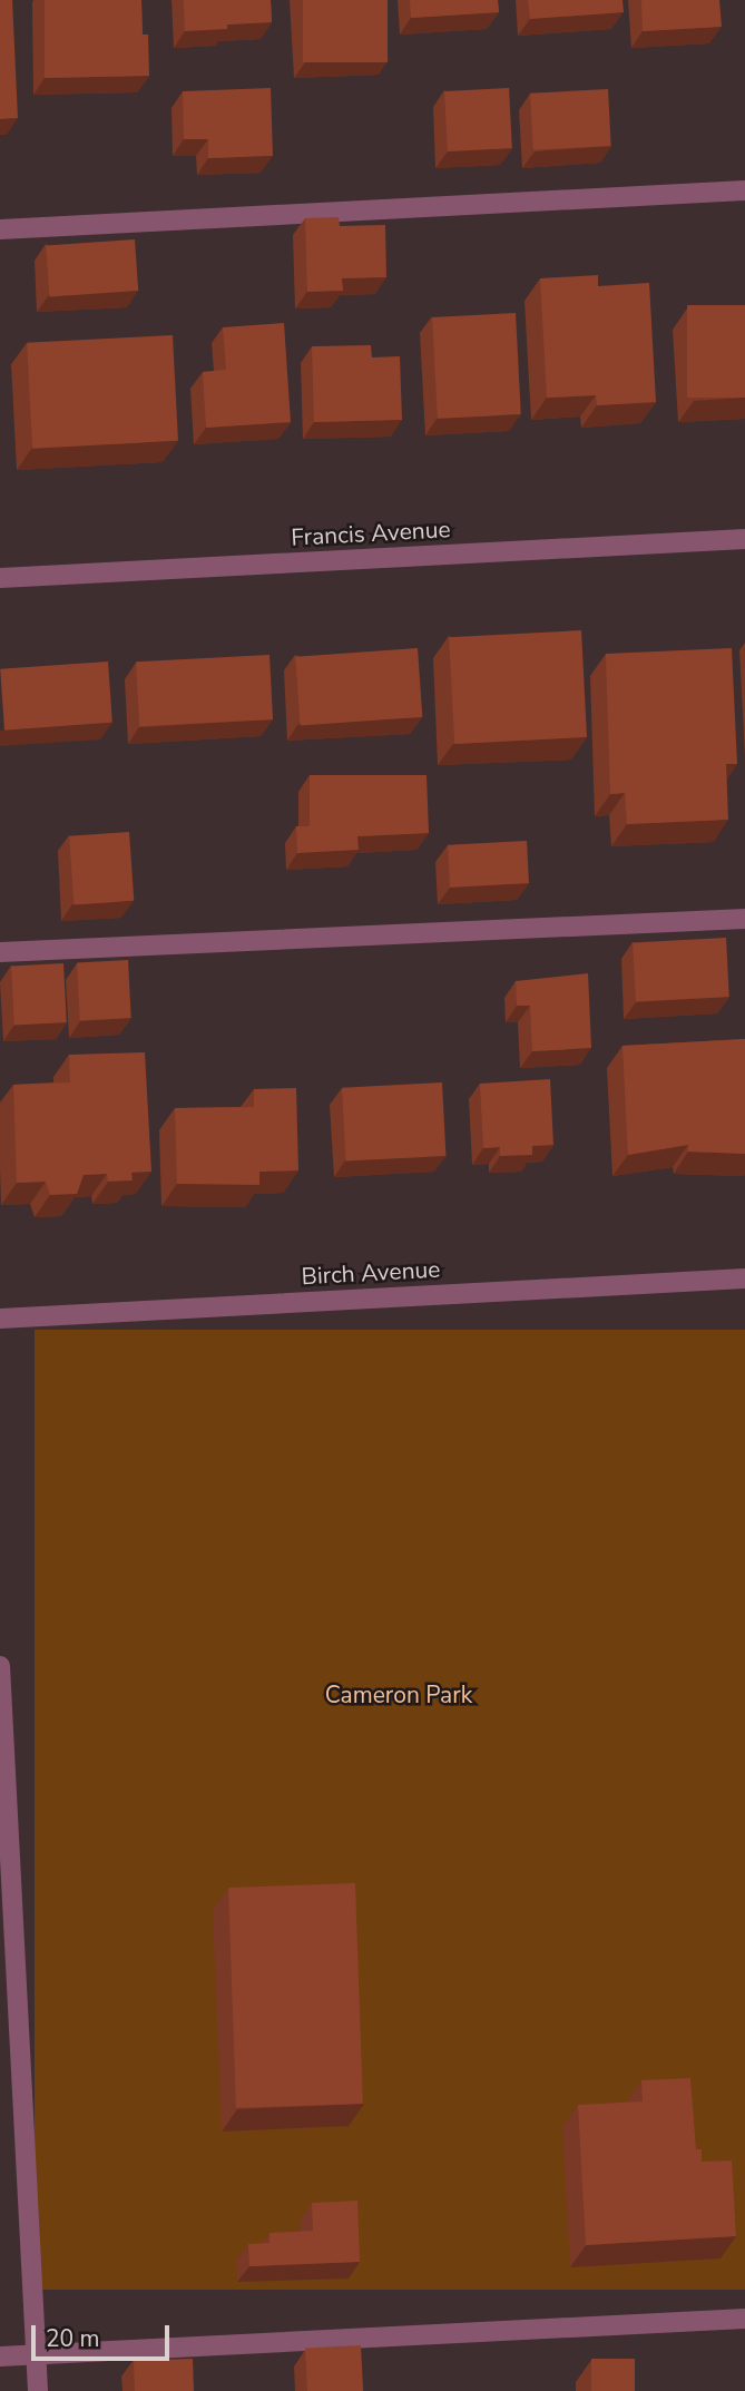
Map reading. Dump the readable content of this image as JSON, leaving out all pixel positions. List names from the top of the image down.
{
  "streets": {
    "street": ["Francis Avenue", "Birch Avenue"]
  },
  "parks": ["Cameron Park"],
  "scale_bar": "20 m"
}
